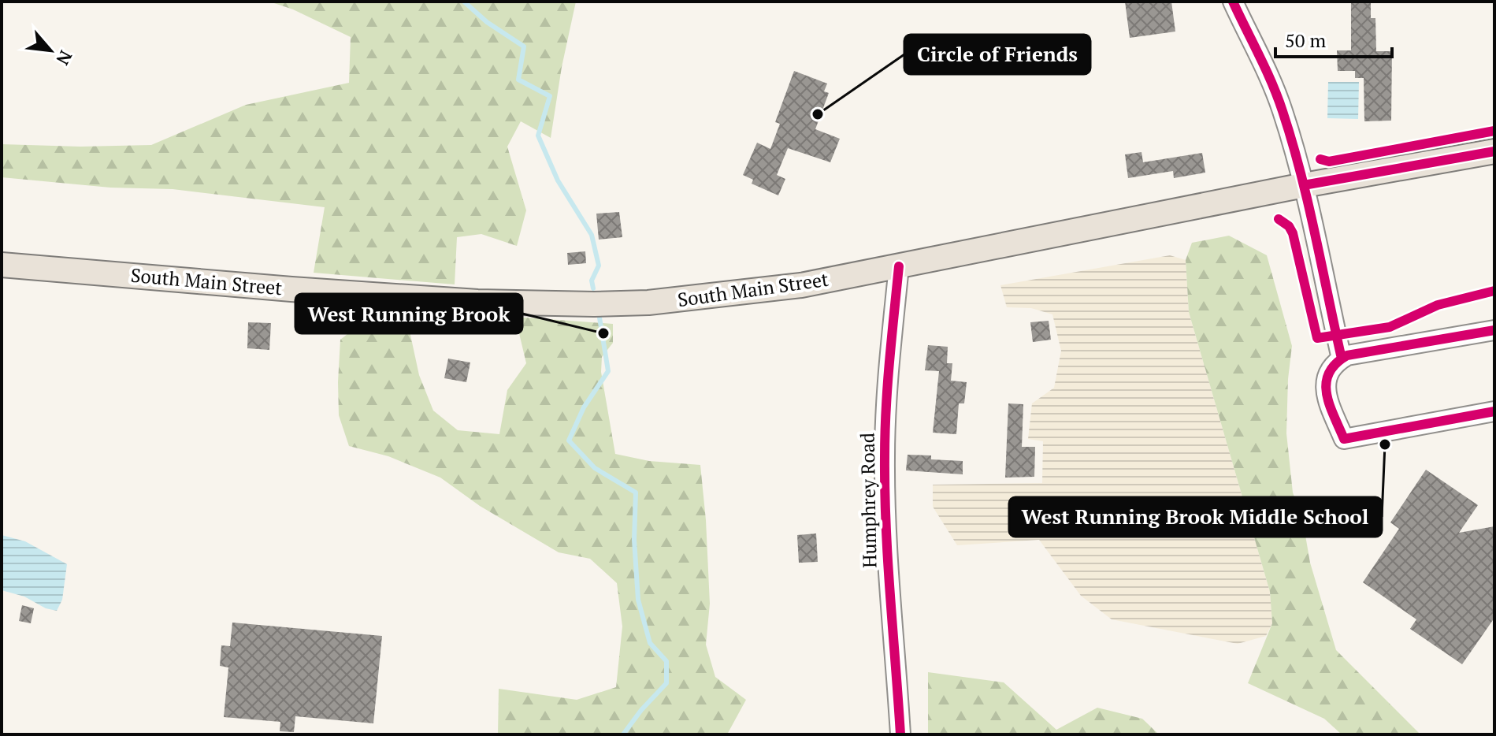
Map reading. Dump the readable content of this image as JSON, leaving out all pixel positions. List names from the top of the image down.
{
  "streets": {
    "main road": ["South Main Street"],
    "street": ["Humphrey Road"]
  },
  "crossings": [
    ["South Main Street", "Humphrey Road"]
  ],
  "places": ["Circle of Friends", "West Running Brook", "West Running Brook Middle School"],
  "scale_bar": "50 m",
  "north": "bottom right"
}
